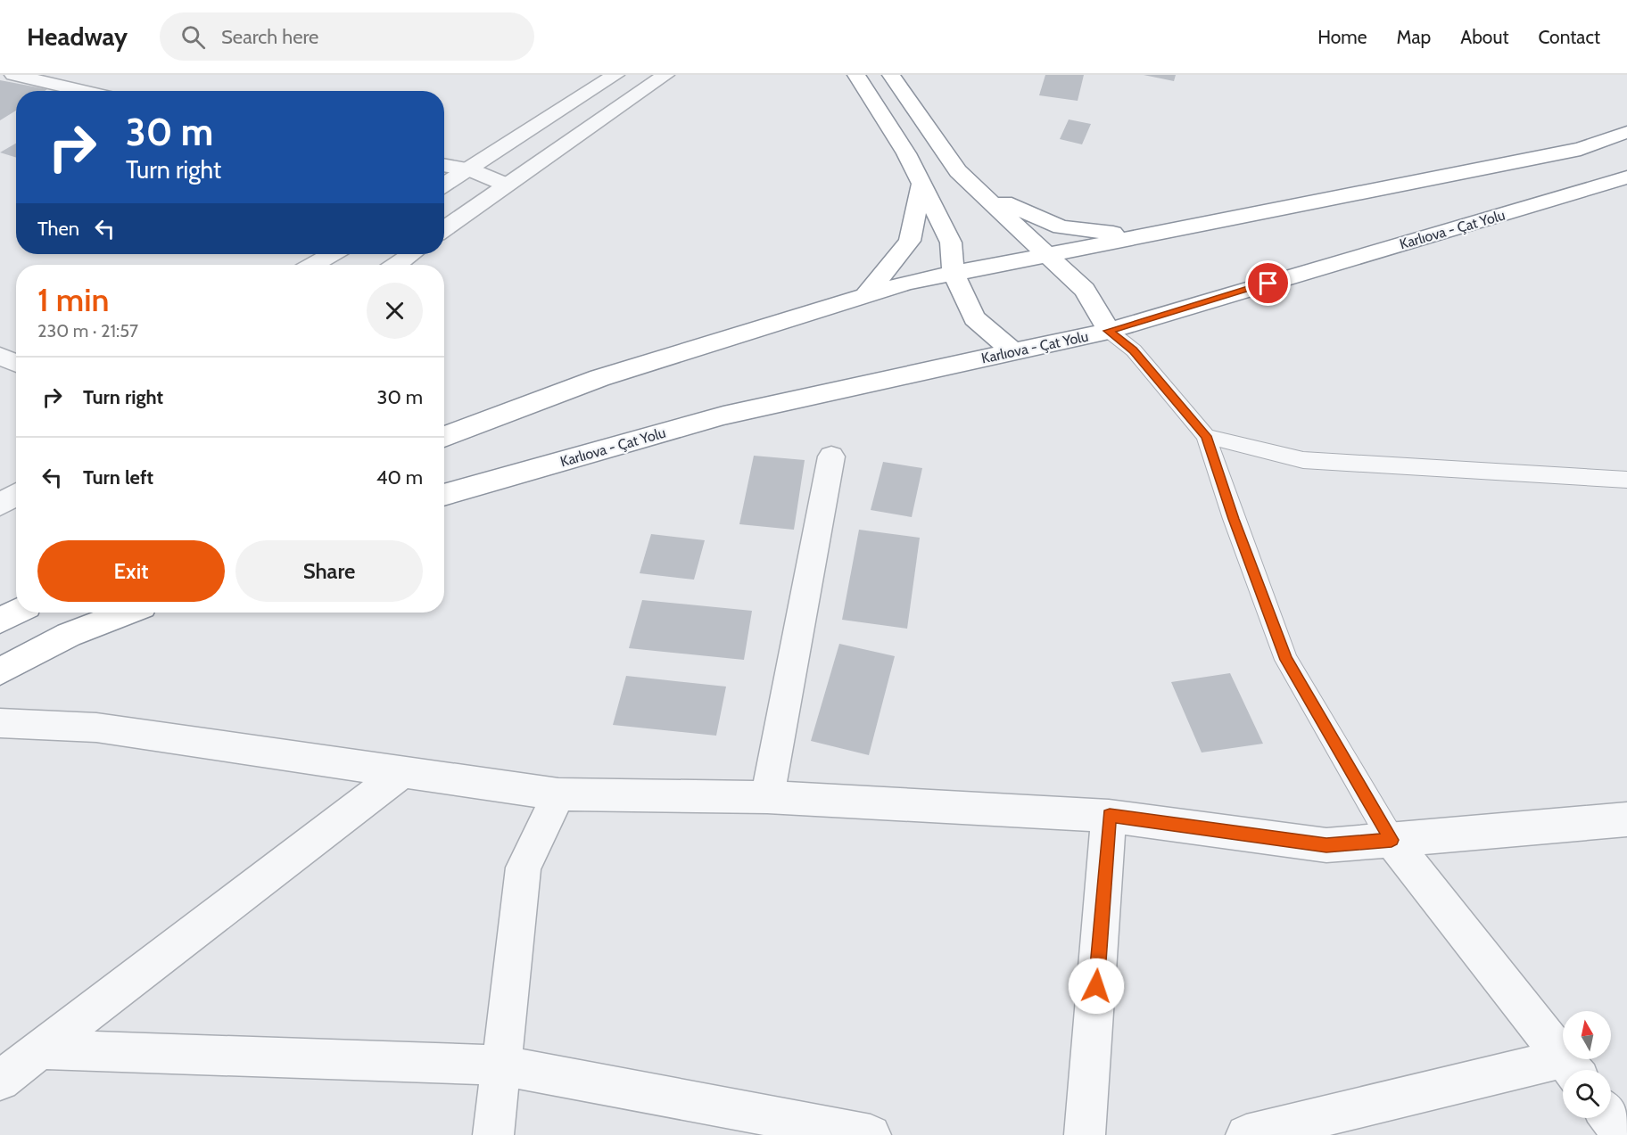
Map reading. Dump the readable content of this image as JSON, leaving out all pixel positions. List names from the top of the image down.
{
  "streets": {
    "highway": ["Karlıova - Çat Yolu"]
  },
  "north": "top",
  "page": {
    "header": "Headway",
    "search": "Search here",
    "nav": [
      "Home",
      "Map",
      "About",
      "Contact"
    ],
    "turn": ["30 m", "Turn right"],
    "then": "Then",
    "heading": ["1 min", "230 m · 21:57"],
    "list": [
      {
        "name": "Turn right",
        "value": "30 m"
      },
      {
        "name": "Turn left",
        "value": "40 m"
      }
    ],
    "buttons": ["Exit", "Share"]
  }
}
